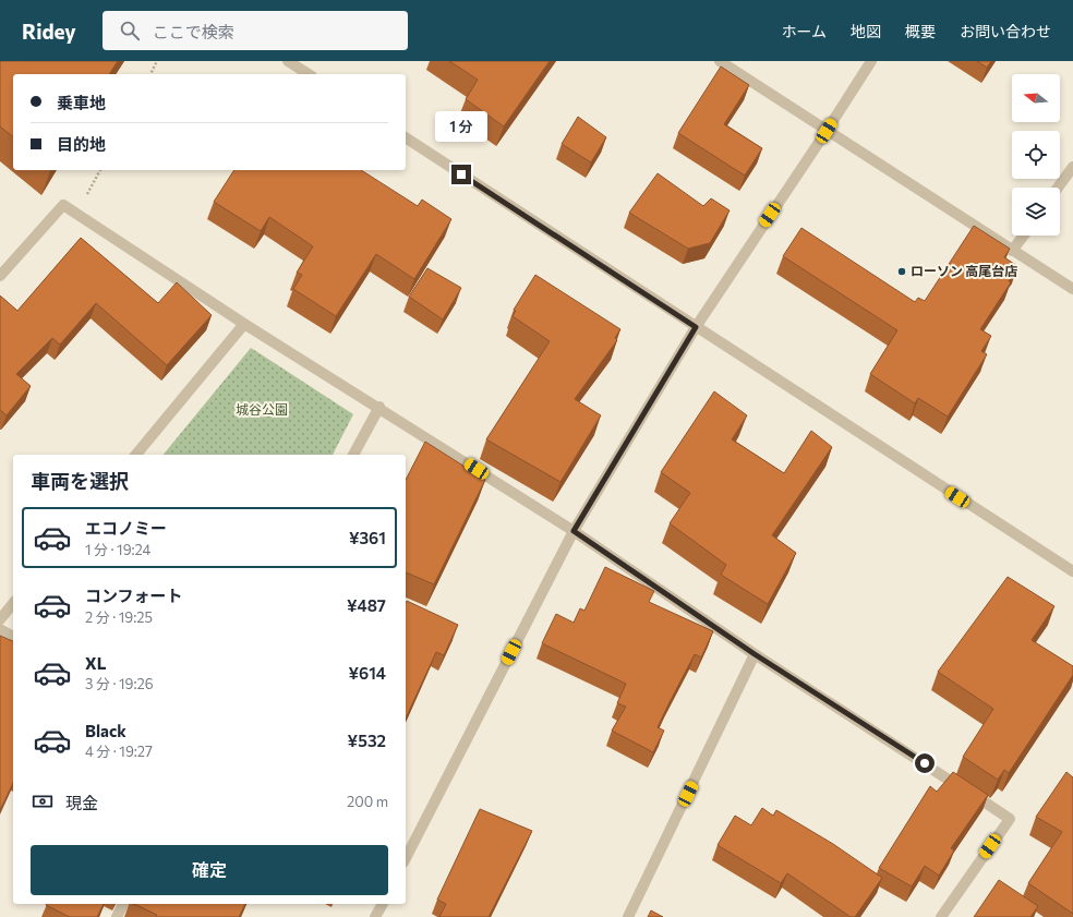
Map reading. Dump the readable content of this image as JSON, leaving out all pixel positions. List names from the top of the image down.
{
  "parks": ["城谷公園"],
  "places": ["ローソン 高尾台店"],
  "north": "left",
  "page": {
    "header": "Ridey",
    "search": "ここで検索",
    "nav": [
      "ホーム",
      "地図",
      "概要",
      "お問い合わせ"
    ],
    "banner": ["乗車地", "目的地"],
    "bubble": "1 分",
    "heading": "車両を選択",
    "list": [
      {
        "name": "エコノミー",
        "note": "1 分 · 19:24",
        "value": "¥361"
      },
      {
        "name": "コンフォート",
        "note": "2 分 · 19:25",
        "value": "¥487"
      },
      {
        "name": "XL",
        "note": "3 分 · 19:26",
        "value": "¥614"
      },
      {
        "name": "Black",
        "note": "4 分 · 19:27",
        "value": "¥532"
      }
    ],
    "pay": ["現金", "200 m"],
    "buttons": "確定"
  }
}
